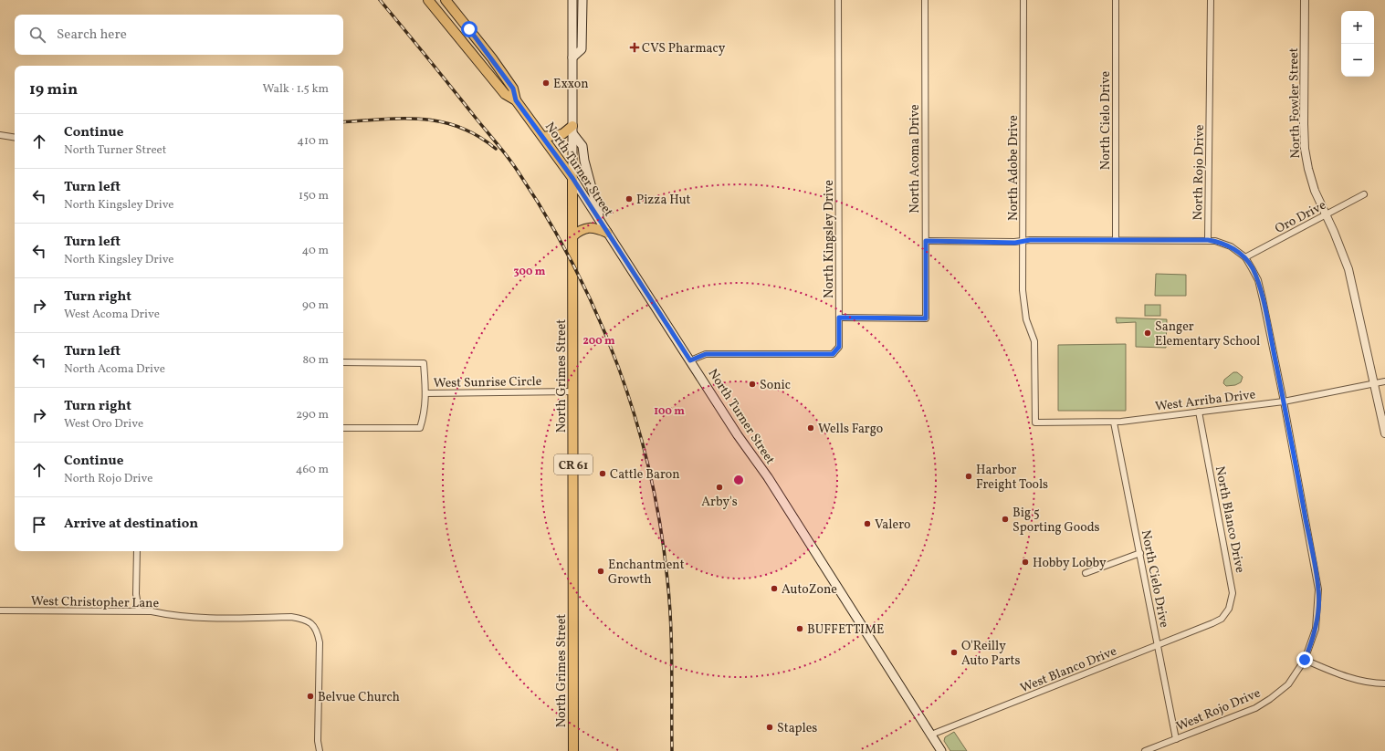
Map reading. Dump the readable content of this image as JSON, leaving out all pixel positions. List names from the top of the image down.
{
  "streets": {
    "main road": ["North Turner Street", "North Grimes Street", "CR 61"],
    "street": [
      "North Fowler Street",
      "North Cielo Drive",
      "North Acoma Drive",
      "North Adobe Drive",
      "North Rojo Drive",
      "Oro Drive",
      "North Kingsley Drive",
      "West Sunrise Circle",
      "West Arriba Drive",
      "North Blanco Drive",
      "West Christopher Lane",
      "West Blanco Drive",
      "West Rojo Drive"
    ]
  },
  "crossings": [
    ["North Fowler Street", "Oro Drive"],
    ["North Fowler Street", "West Arriba Drive"],
    ["North Cielo Drive", "West Arriba Drive"],
    ["North Cielo Drive", "West Blanco Drive"],
    ["North Cielo Drive", "West Rojo Drive"],
    ["North Acoma Drive", "North Kingsley Drive"],
    ["North Adobe Drive", "West Arriba Drive"],
    ["North Turner Street", "North Kingsley Drive"],
    ["North Turner Street", "North Grimes Street"],
    ["North Turner Street", "West Blanco Drive"],
    ["North Grimes Street", "West Sunrise Circle"],
    ["West Arriba Drive", "North Blanco Drive"],
    ["North Blanco Drive", "West Blanco Drive"]
  ],
  "places": {
    "health": ["CVS Pharmacy"],
    "other": [
      "Exxon",
      "Pizza Hut",
      "Sanger Elementary School",
      "Sonic",
      "Wells Fargo",
      "Cattle Baron",
      "Harbor Freight Tools",
      "Arby's",
      "Big 5 Sporting Goods",
      "Valero",
      "Hobby Lobby",
      "Enchantment Growth",
      "AutoZone",
      "BUFFETTIME",
      "O'Reilly Auto Parts",
      "Belvue Church",
      "Staples"
    ]
  },
  "page": {
    "map_buttons": ["+", "−"],
    "search": "Search here",
    "heading": ["19 min", "Walk · 1.5 km"],
    "list": [
      ["Continue", "North Turner Street", "410 m"],
      ["Turn left", "North Kingsley Drive", "150 m"],
      ["Turn left", "North Kingsley Drive", "40 m"],
      ["Turn right", "West Acoma Drive", "90 m"],
      ["Turn left", "North Acoma Drive", "80 m"],
      ["Turn right", "West Oro Drive", "290 m"],
      ["Continue", "North Rojo Drive", "460 m"],
      "Arrive at destination"
    ]
  },
  "rings": ["300 m", "200 m", "100 m"]
}
